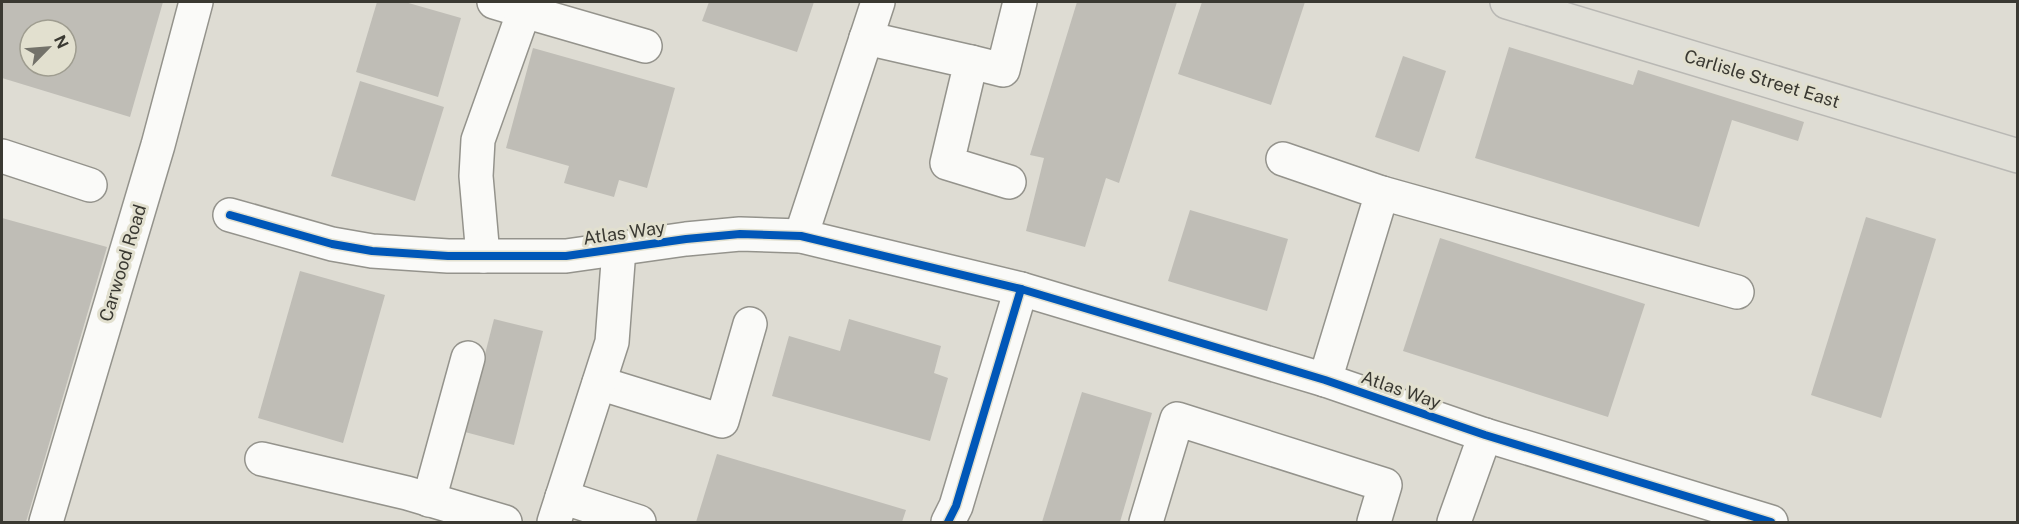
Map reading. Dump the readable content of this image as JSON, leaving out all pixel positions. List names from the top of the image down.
{
  "streets": {
    "main road": ["Carlisle Street East"],
    "street": ["Atlas Way", "Carwood Road"]
  },
  "north": "top right"
}
